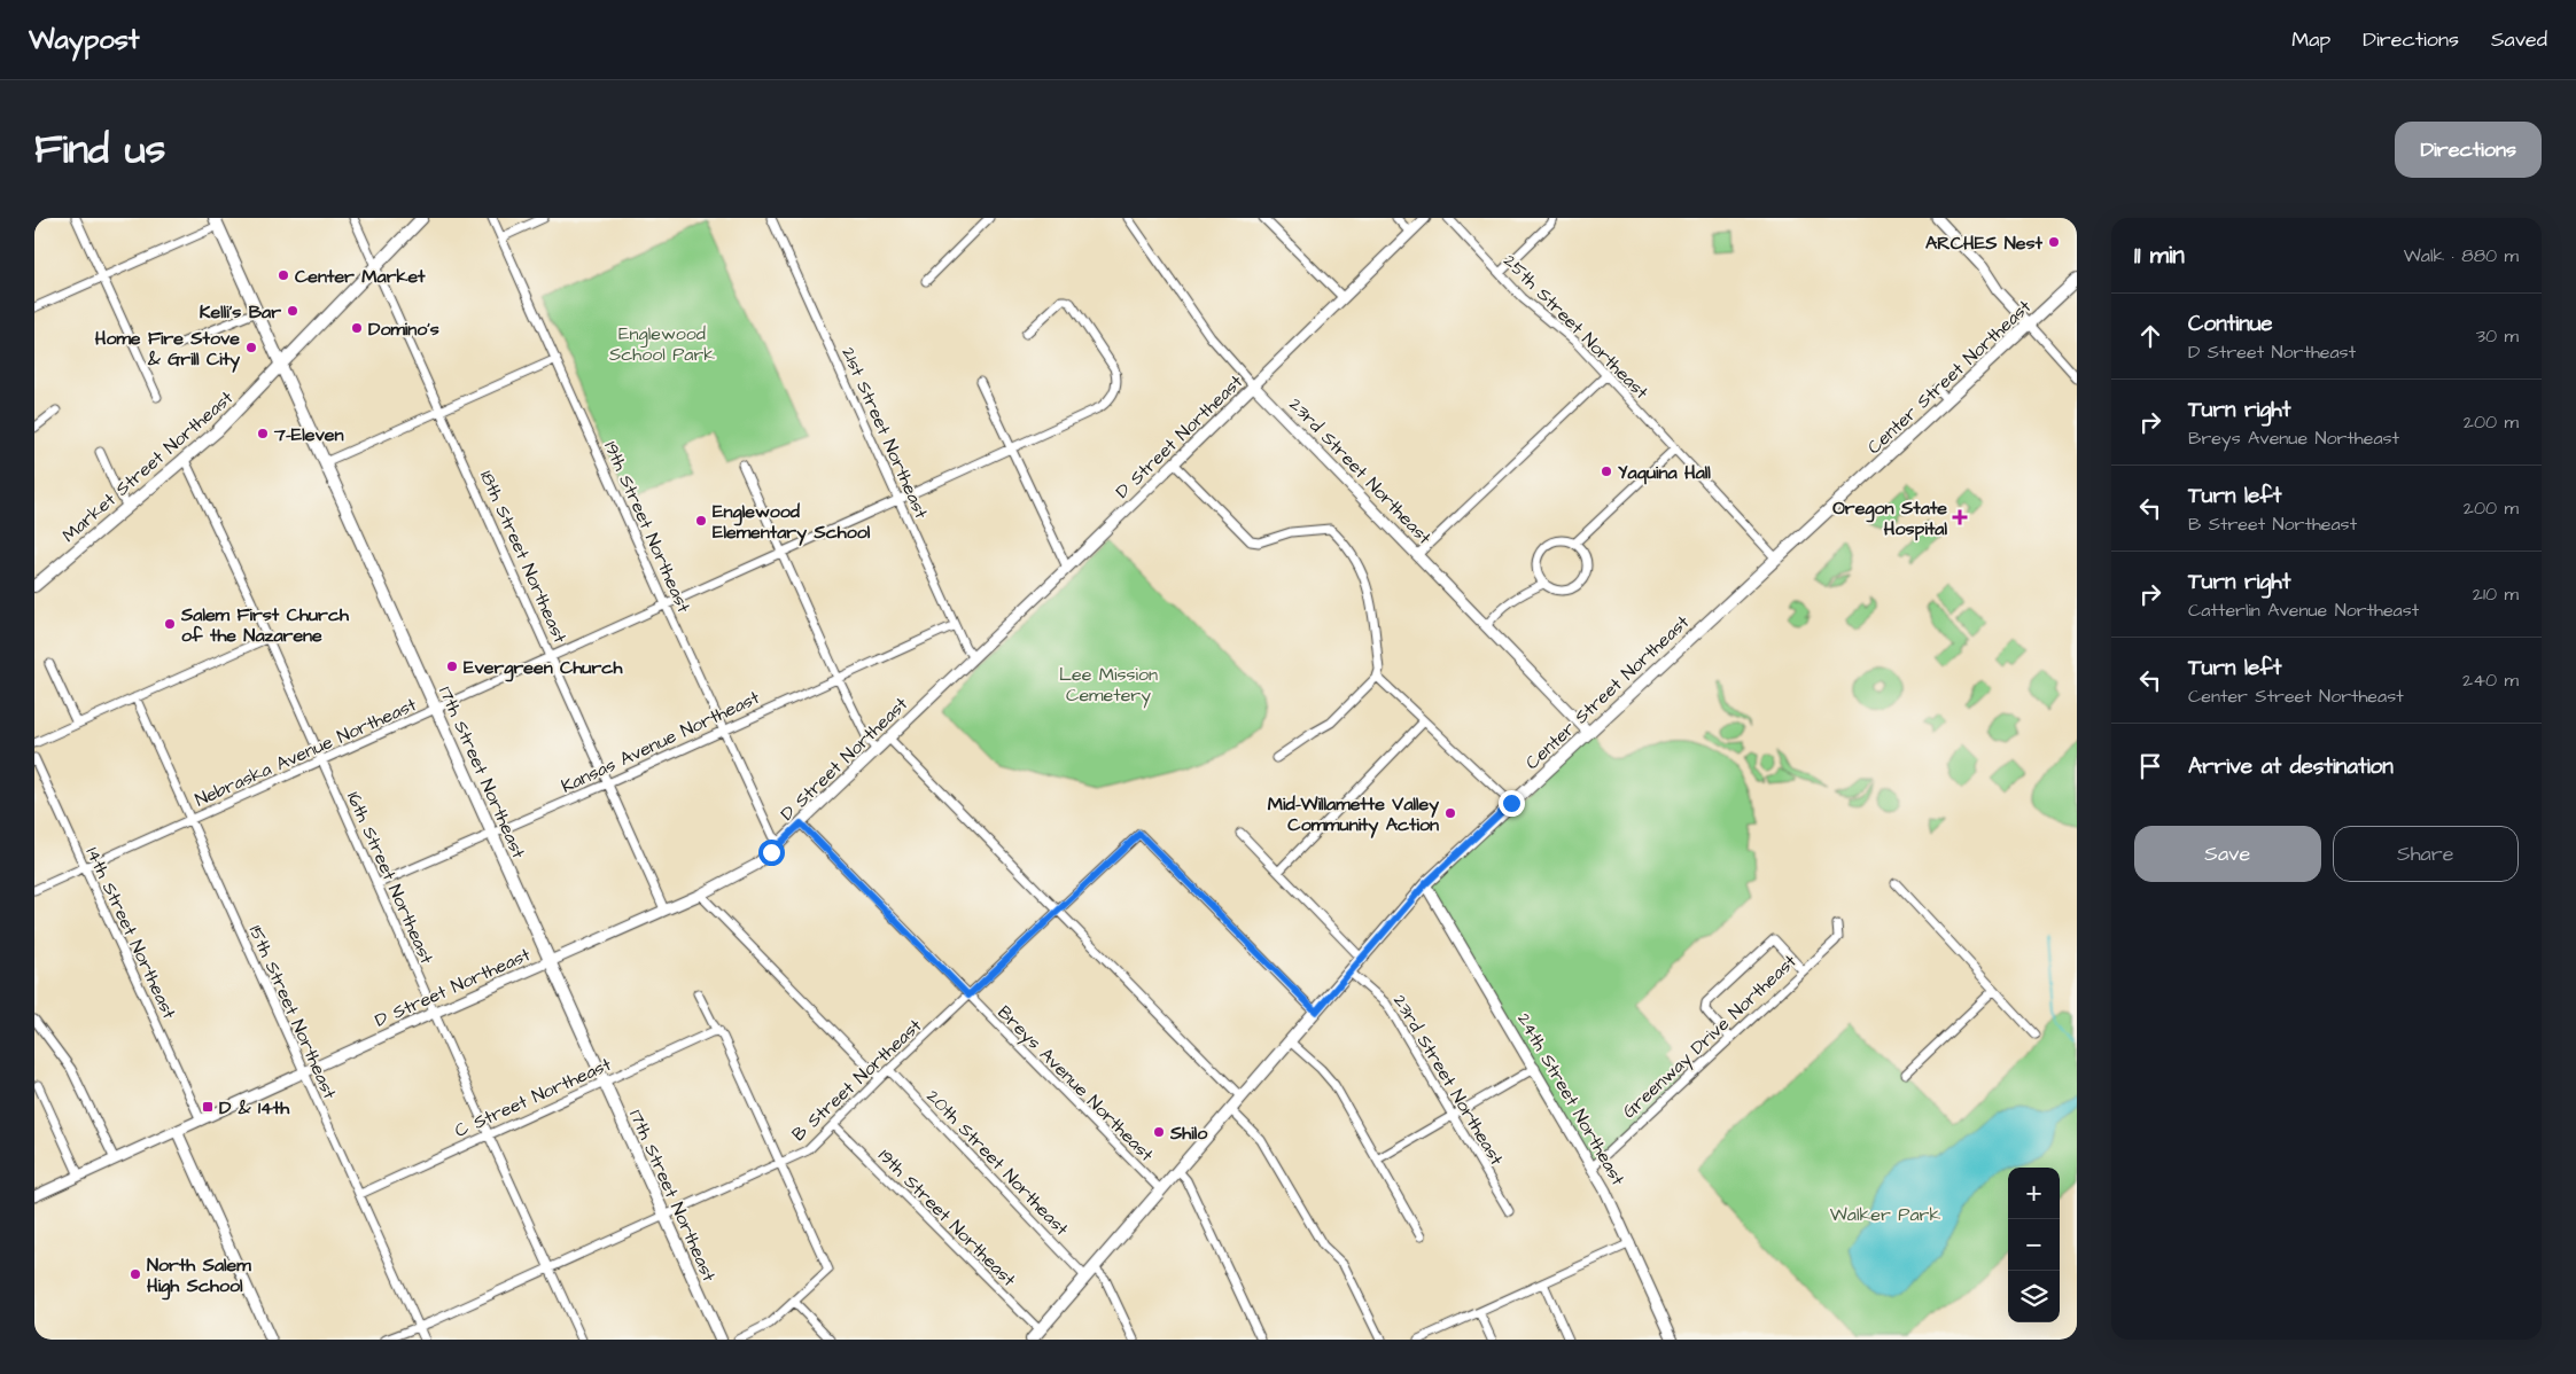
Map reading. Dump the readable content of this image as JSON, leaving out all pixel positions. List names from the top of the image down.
{
  "streets": {
    "main road": ["Center Street Northeast", "Market Street Northeast", "17th Street Northeast"],
    "street": [
      "25th Street Northeast",
      "21st Street Northeast",
      "D Street Northeast",
      "23rd Street Northeast",
      "19th Street Northeast",
      "18th Street Northeast",
      "Kansas Avenue Northeast",
      "Nebraska Avenue Northeast",
      "16th Street Northeast",
      "14th Street Northeast",
      "15th Street Northeast",
      "Greenway Drive Northeast",
      "B Street Northeast",
      "Breys Avenue Northeast",
      "C Street Northeast",
      "24th Street Northeast",
      "20th Street Northeast"
    ]
  },
  "crossings": [
    ["25th Street Northeast", "Center Street Northeast"],
    ["Center Street Northeast", "23rd Street Northeast"],
    ["Center Street Northeast", "19th Street Northeast"],
    ["Center Street Northeast", "B Street Northeast"],
    ["Center Street Northeast", "Breys Avenue Northeast"],
    ["Center Street Northeast", "24th Street Northeast"],
    ["Center Street Northeast", "20th Street Northeast"],
    ["21st Street Northeast", "D Street Northeast"],
    ["21st Street Northeast", "Kansas Avenue Northeast"],
    ["21st Street Northeast", "Nebraska Avenue Northeast"],
    ["D Street Northeast", "23rd Street Northeast"],
    ["D Street Northeast", "19th Street Northeast"],
    ["D Street Northeast", "18th Street Northeast"],
    ["D Street Northeast", "17th Street Northeast"],
    ["D Street Northeast", "16th Street Northeast"],
    ["D Street Northeast", "14th Street Northeast"],
    ["D Street Northeast", "15th Street Northeast"],
    ["D Street Northeast", "Breys Avenue Northeast"],
    ["Market Street Northeast", "18th Street Northeast"],
    ["Market Street Northeast", "17th Street Northeast"],
    ["Market Street Northeast", "16th Street Northeast"],
    ["19th Street Northeast", "Kansas Avenue Northeast"],
    ["19th Street Northeast", "Nebraska Avenue Northeast"],
    ["19th Street Northeast", "B Street Northeast"],
    ["18th Street Northeast", "Kansas Avenue Northeast"],
    ["18th Street Northeast", "Nebraska Avenue Northeast"],
    ["Kansas Avenue Northeast", "17th Street Northeast"],
    ["Kansas Avenue Northeast", "16th Street Northeast"],
    ["Nebraska Avenue Northeast", "17th Street Northeast"],
    ["Nebraska Avenue Northeast", "16th Street Northeast"],
    ["Nebraska Avenue Northeast", "14th Street Northeast"],
    ["Nebraska Avenue Northeast", "15th Street Northeast"],
    ["17th Street Northeast", "B Street Northeast"],
    ["17th Street Northeast", "C Street Northeast"],
    ["16th Street Northeast", "B Street Northeast"],
    ["16th Street Northeast", "C Street Northeast"],
    ["15th Street Northeast", "B Street Northeast"],
    ["15th Street Northeast", "C Street Northeast"],
    ["Greenway Drive Northeast", "24th Street Northeast"],
    ["B Street Northeast", "Breys Avenue Northeast"],
    ["B Street Northeast", "20th Street Northeast"]
  ],
  "parks": ["Englewood School Park", "Lee Mission Cemetery", "Walker Park"],
  "places": {
    "other": [
      "ARCHES Nest",
      "Center Market",
      "Kelli's Bar",
      "Domino's",
      "Home Fire Stove & Grill City",
      "7-Eleven",
      "Yaquina Hall",
      "Englewood Elementary School",
      "Salem First Church of the Nazarene",
      "Evergreen Church",
      "Mid-Willamette Valley Community Action",
      "Shilo",
      "North Salem High School"
    ],
    "health": ["Oregon State Hospital"],
    "transit": ["D & 14th"]
  },
  "page": {
    "header": "Waypost",
    "nav": ["Map", "Directions", "Saved"],
    "title": "Find us",
    "buttons": [
      "Directions",
      ["Save", "Share"]
    ],
    "heading": ["11 min", "Walk · 880 m"],
    "list": [
      ["Continue", "D Street Northeast", "30 m"],
      ["Turn right", "Breys Avenue Northeast", "200 m"],
      ["Turn left", "B Street Northeast", "200 m"],
      ["Turn right", "Catterlin Avenue Northeast", "210 m"],
      ["Turn left", "Center Street Northeast", "240 m"],
      "Arrive at destination"
    ],
    "map_buttons": ["+", "−"]
  }
}
